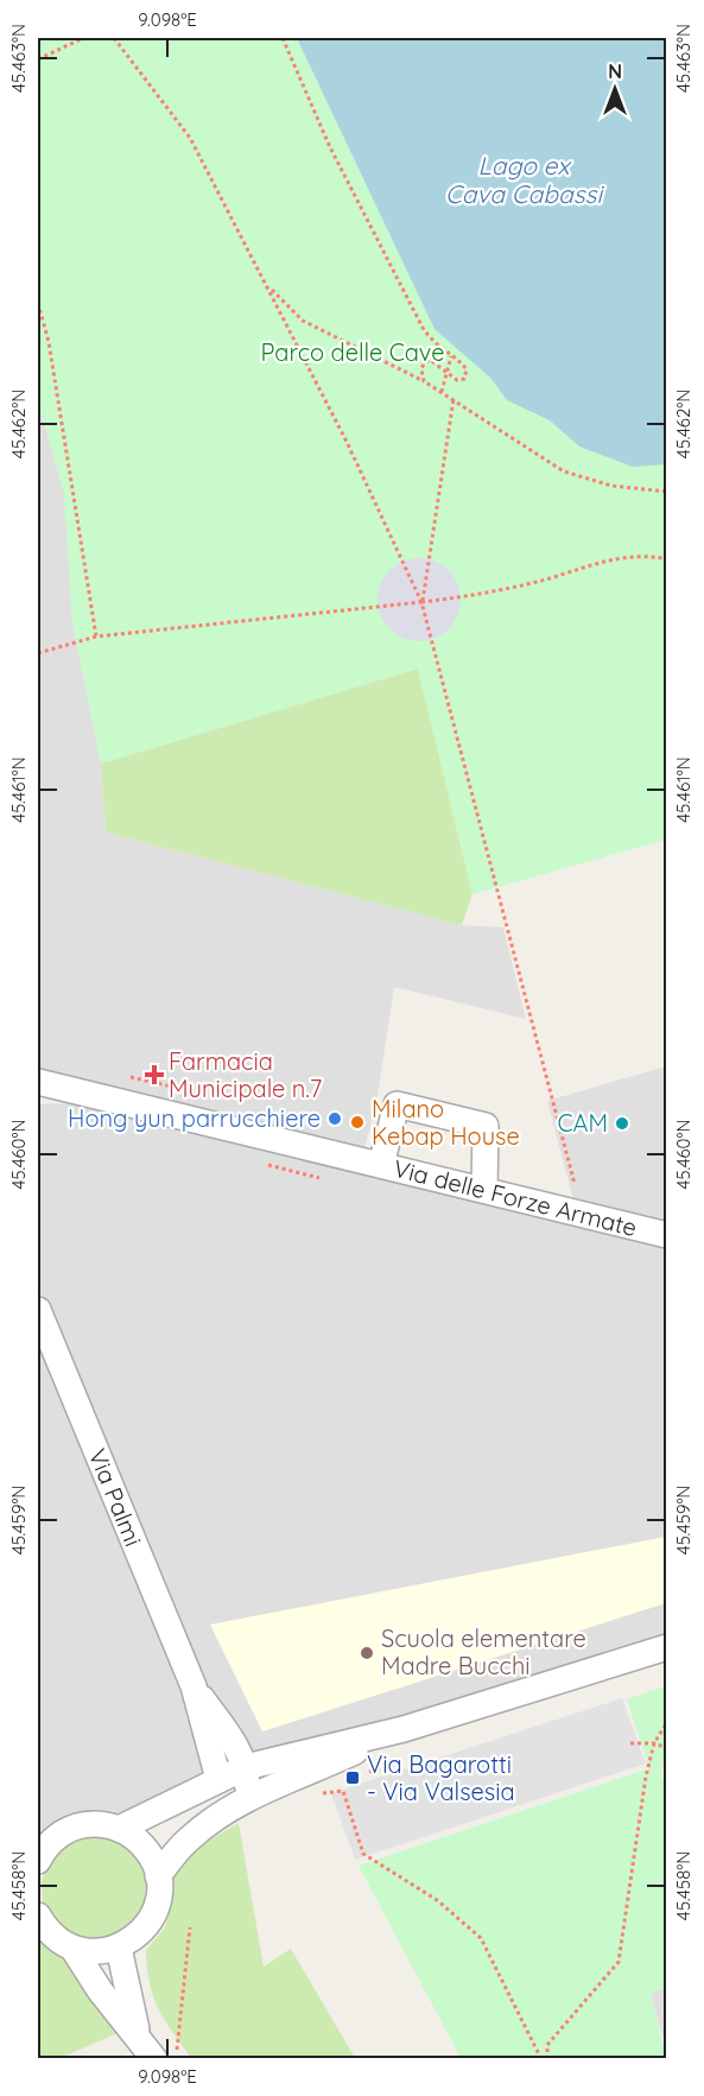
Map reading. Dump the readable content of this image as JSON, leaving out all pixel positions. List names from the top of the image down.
{
  "streets": {
    "street": ["Via delle Forze Armate", "Via Palmi"]
  },
  "water": ["Lago ex Cava Cabassi"],
  "parks": ["Parco delle Cave"],
  "places": {
    "health": ["Farmacia Municipale n.7"],
    "other": [
      "Hong yun parrucchiere",
      "Milano Kebap House",
      "CAM",
      "Scuola elementare Madre Bucchi"
    ],
    "transit": ["Via Bagarotti - Via Valsesia"]
  },
  "north": "top",
  "coordinates": [
    "9.098°E",
    "45.463°N",
    "45.462°N",
    "45.461°N",
    "45.460°N",
    "45.459°N",
    "45.458°N"
  ]
}
